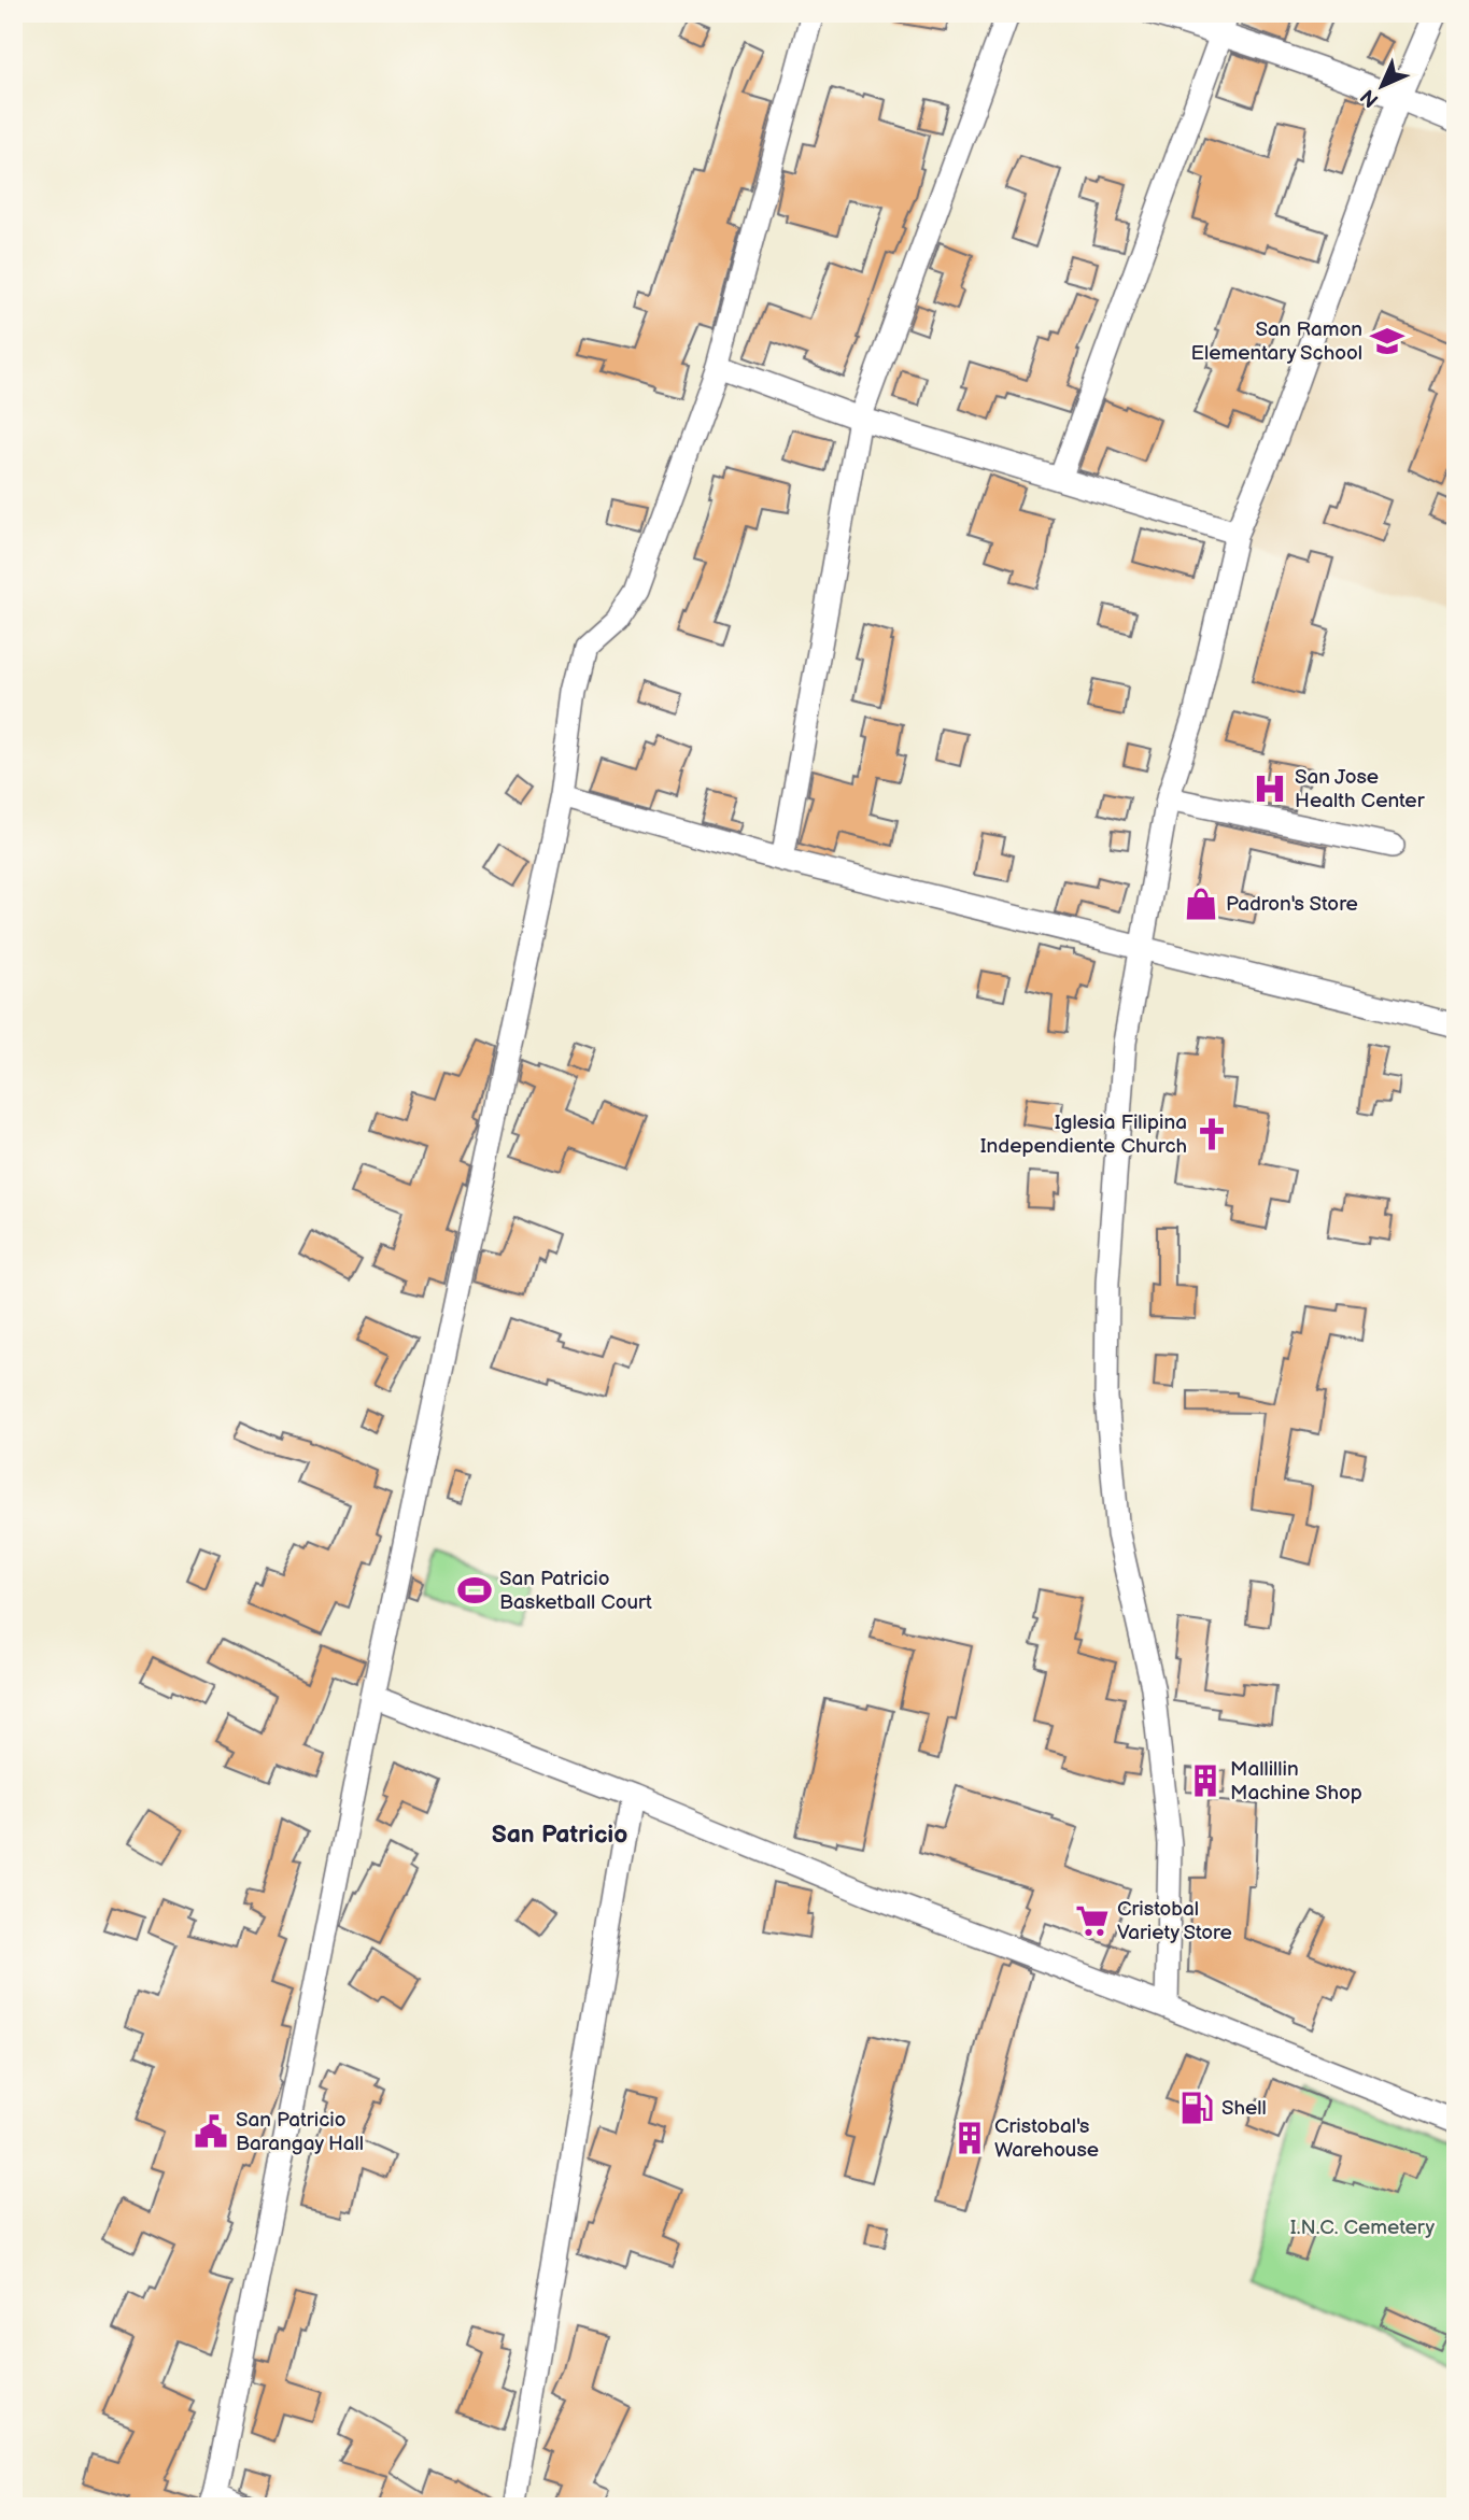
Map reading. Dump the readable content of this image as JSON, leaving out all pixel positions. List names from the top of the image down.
{
  "districts": ["San Patricio"],
  "parks": ["I.N.C. Cemetery"],
  "places": {
    "school or university": ["San Ramon Elementary School"],
    "hospital": ["San Jose Health Center"],
    "shop": ["Padron's Store"],
    "church": ["Iglesia Filipina Independiente Church"],
    "sports": ["San Patricio Basketball Court"],
    "building": ["Mallillin Machine Shop", "Cristobal's Warehouse"],
    "supermarket": ["Cristobal Variety Store"],
    "fuel station": ["Shell"],
    "public building": ["San Patricio Barangay Hall"]
  },
  "north": "bottom left"
}
